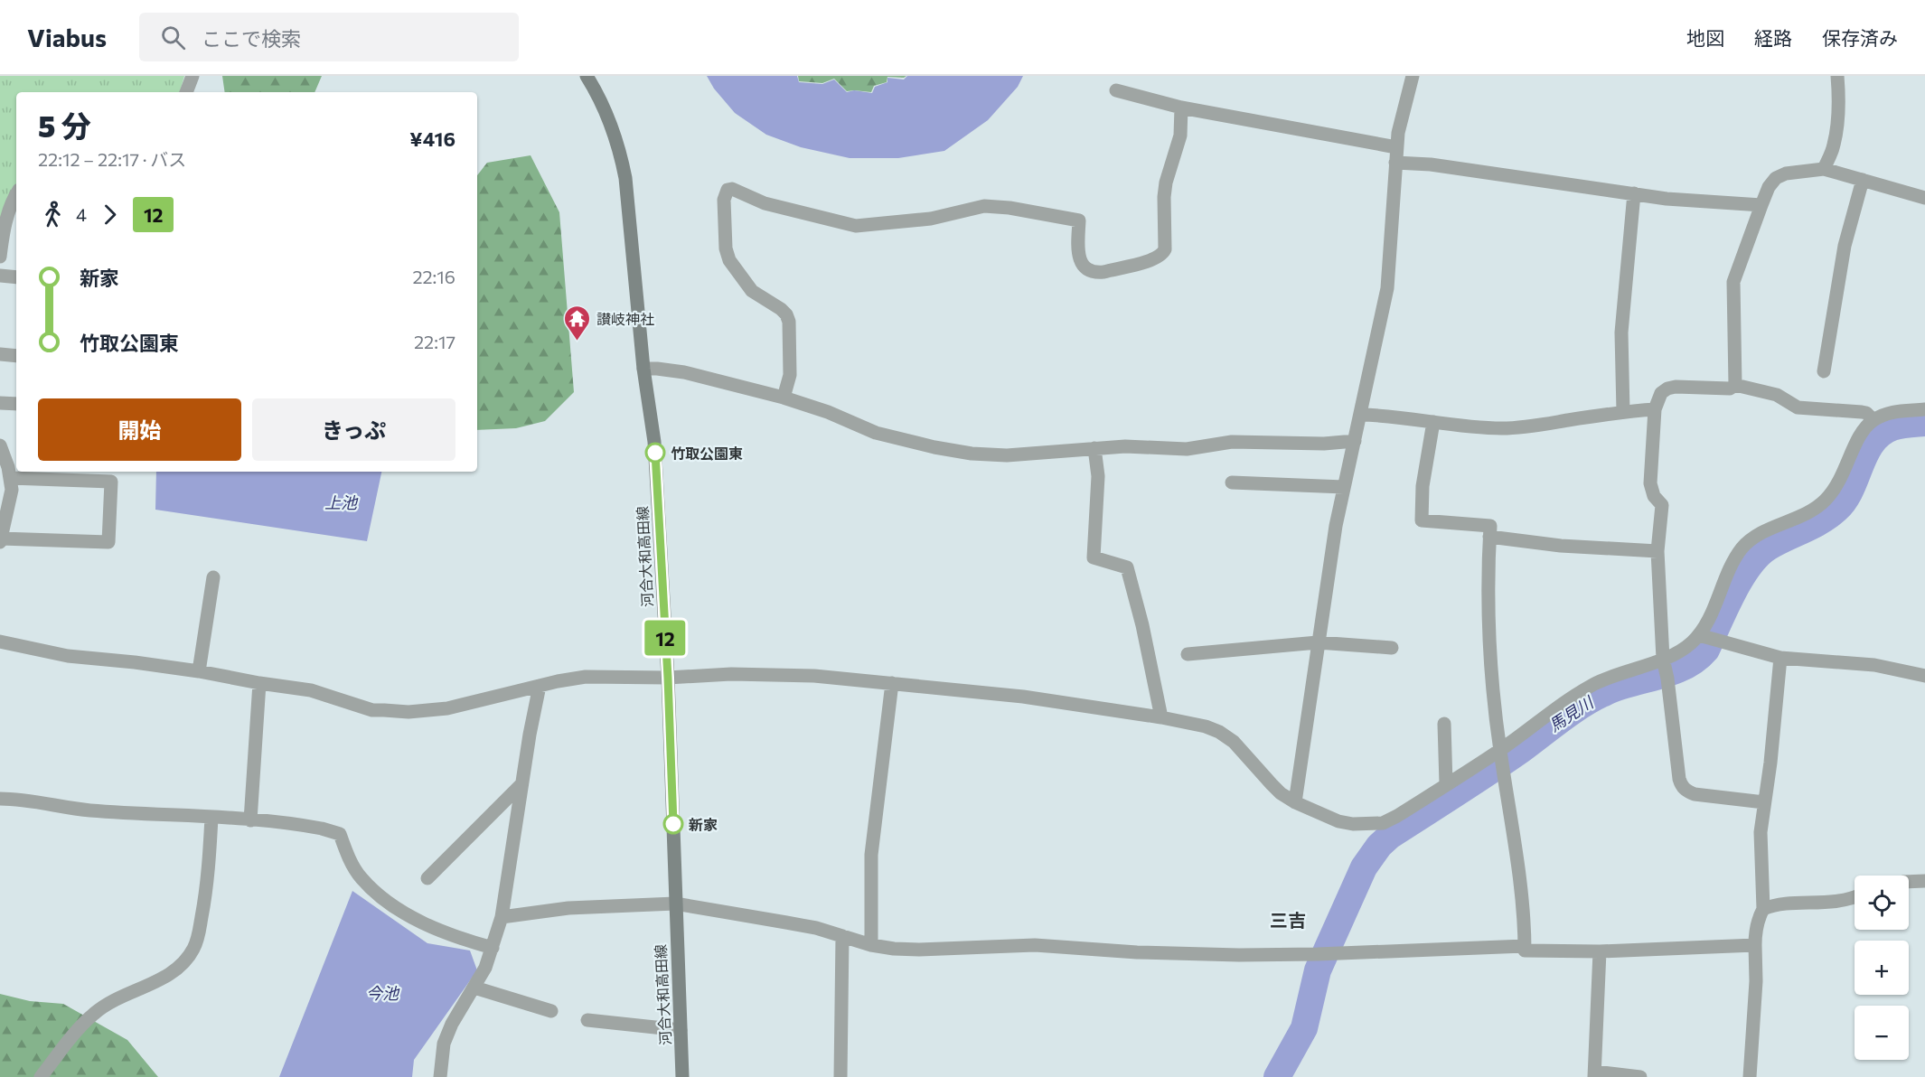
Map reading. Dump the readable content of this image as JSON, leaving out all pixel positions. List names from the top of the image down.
{
  "streets": {
    "main road": ["河合大和高田線"]
  },
  "districts": ["三吉"],
  "water": ["上池", "馬見川", "今池"],
  "places": {
    "temple": ["讃岐神社"],
    "other": ["竹取公園東", "新家"]
  },
  "lines": ["bus line 12"],
  "page": {
    "header": "Viabus",
    "search": "ここで検索",
    "nav": ["地図", "経路", "保存済み"],
    "on_map": "12",
    "heading": ["5 分", "22:12 – 22:17 · バス", "¥416"],
    "legs": ["4", "12"],
    "list": [
      {
        "name": "新家",
        "value": "22:16"
      },
      {
        "name": "竹取公園東",
        "value": "22:17"
      }
    ],
    "buttons": ["開始", "きっぷ"],
    "map_buttons": ["+", "−"]
  }
}
